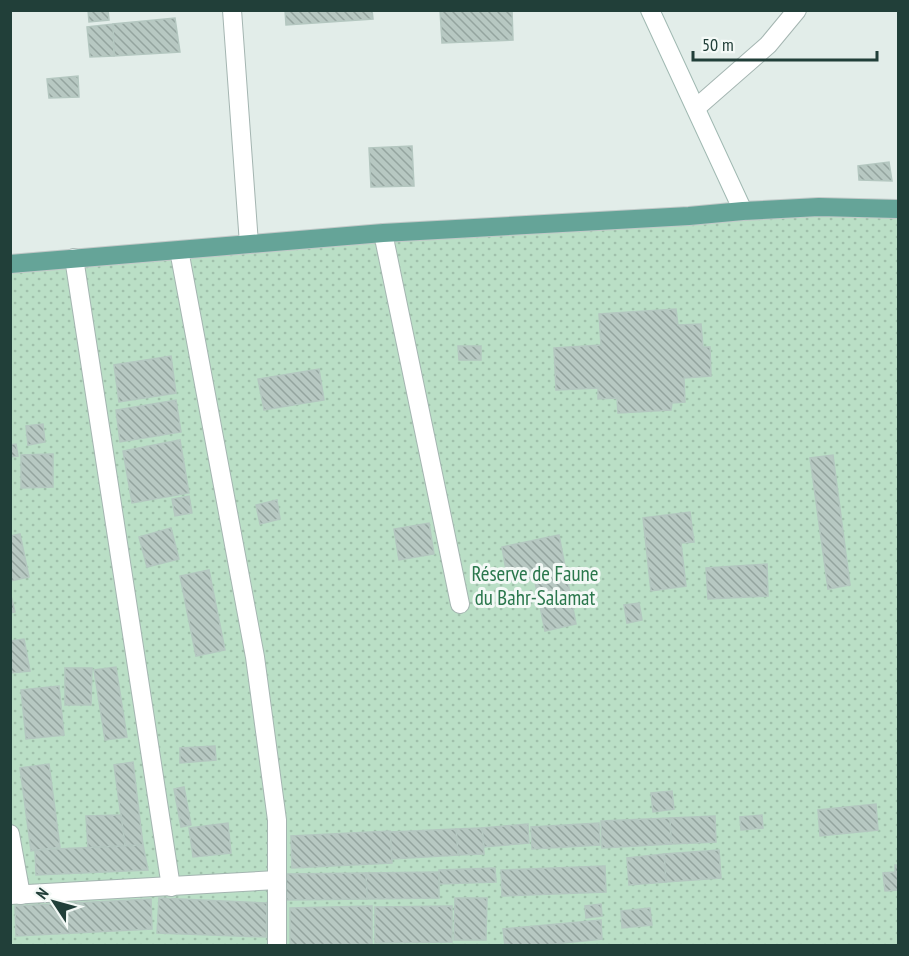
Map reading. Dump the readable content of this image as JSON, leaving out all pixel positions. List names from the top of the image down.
{
  "parks": ["Réserve de Faune du Bahr-Salamat"],
  "scale_bar": "50 m",
  "north": "top left"
}
